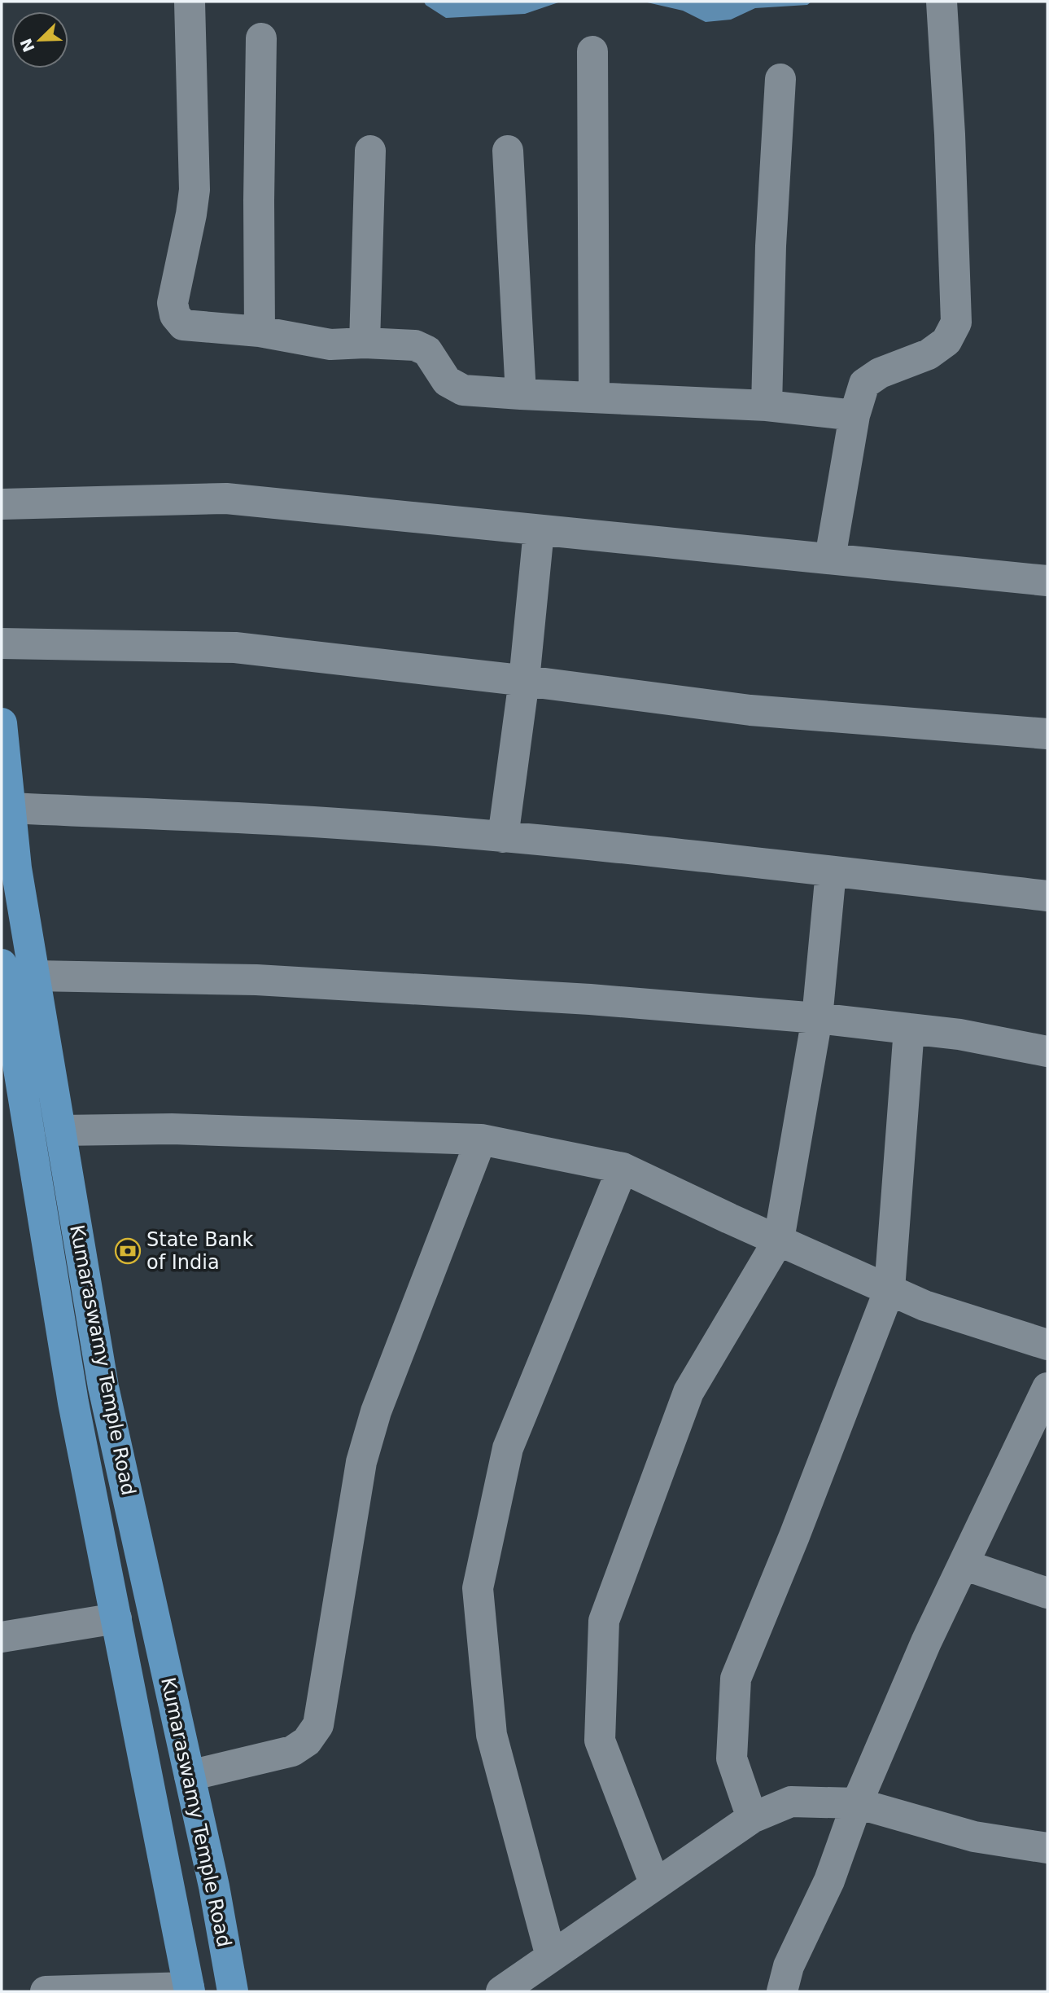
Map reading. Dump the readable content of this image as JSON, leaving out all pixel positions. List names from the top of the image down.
{
  "streets": {
    "main road": ["Kumaraswamy Temple Road"]
  },
  "places": {
    "bank": ["State Bank of India"]
  },
  "north": "bottom left"
}
